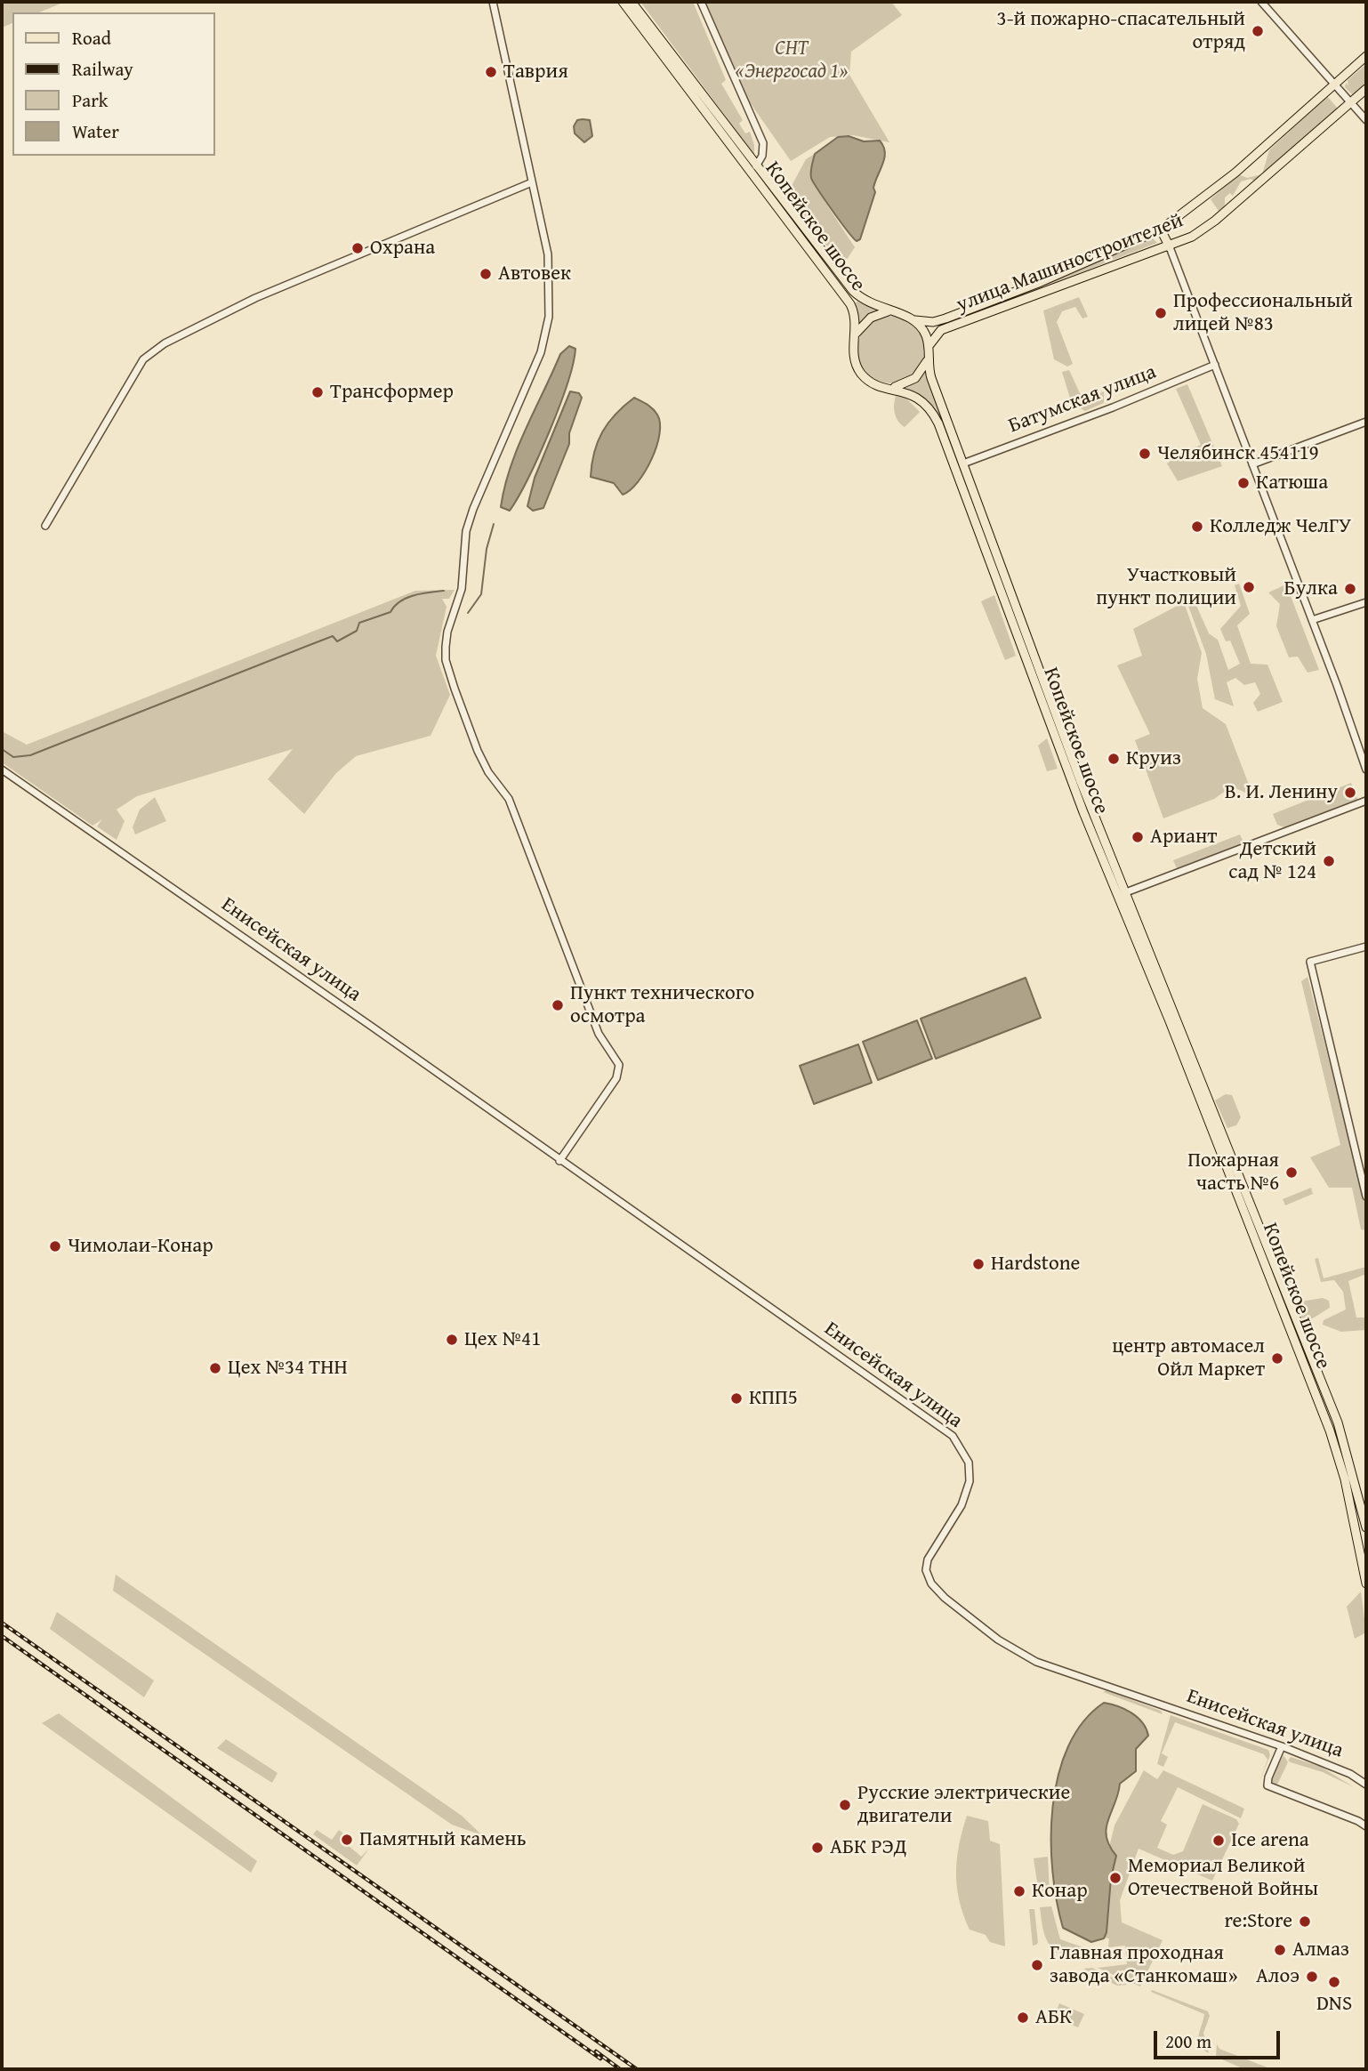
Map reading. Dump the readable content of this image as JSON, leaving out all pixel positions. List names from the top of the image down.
{
  "streets": {
    "main road": ["Копейское шоссе", "улица Машиностроителей"],
    "street": ["Батумская улица", "Енисейская улица"]
  },
  "crossings": [
    ["Копейское шоссе", "улица Машиностроителей"],
    ["Копейское шоссе", "Батумская улица"]
  ],
  "parks": ["СНТ «Энергосад 1»"],
  "places": [
    "3-й пожарно-спасательный отряд",
    "Таврия",
    "Охрана",
    "Автовек",
    "Профессиональный лицей №83",
    "Трансформер",
    "Челябинск 454119",
    "Катюша",
    "Колледж ЧелГУ",
    "Участковый пункт полиции",
    "Булка",
    "Круиз",
    "В. И. Ленину",
    "Ариант",
    "Детский сад № 124",
    "Пункт технического осмотра",
    "Пожарная часть №6",
    "Чимолаи-Конар",
    "Hardstone",
    "Цех №41",
    "центр автомасел Ойл Маркет",
    "Цех №34 ТНН",
    "КПП5",
    "Русские электрические двигатели",
    "Памятный камень",
    "Ice arena",
    "АБК РЭД",
    "Мемориал Великой Отечественой Войны",
    "Конар",
    "re:Store",
    "Алмаз",
    "Главная проходная завода «Станкомаш»",
    "Алоэ",
    "DNS",
    "АБК"
  ],
  "legend": [
    "Road",
    "Railway",
    "Park",
    "Water"
  ],
  "scale_bar": "200 m"
}
